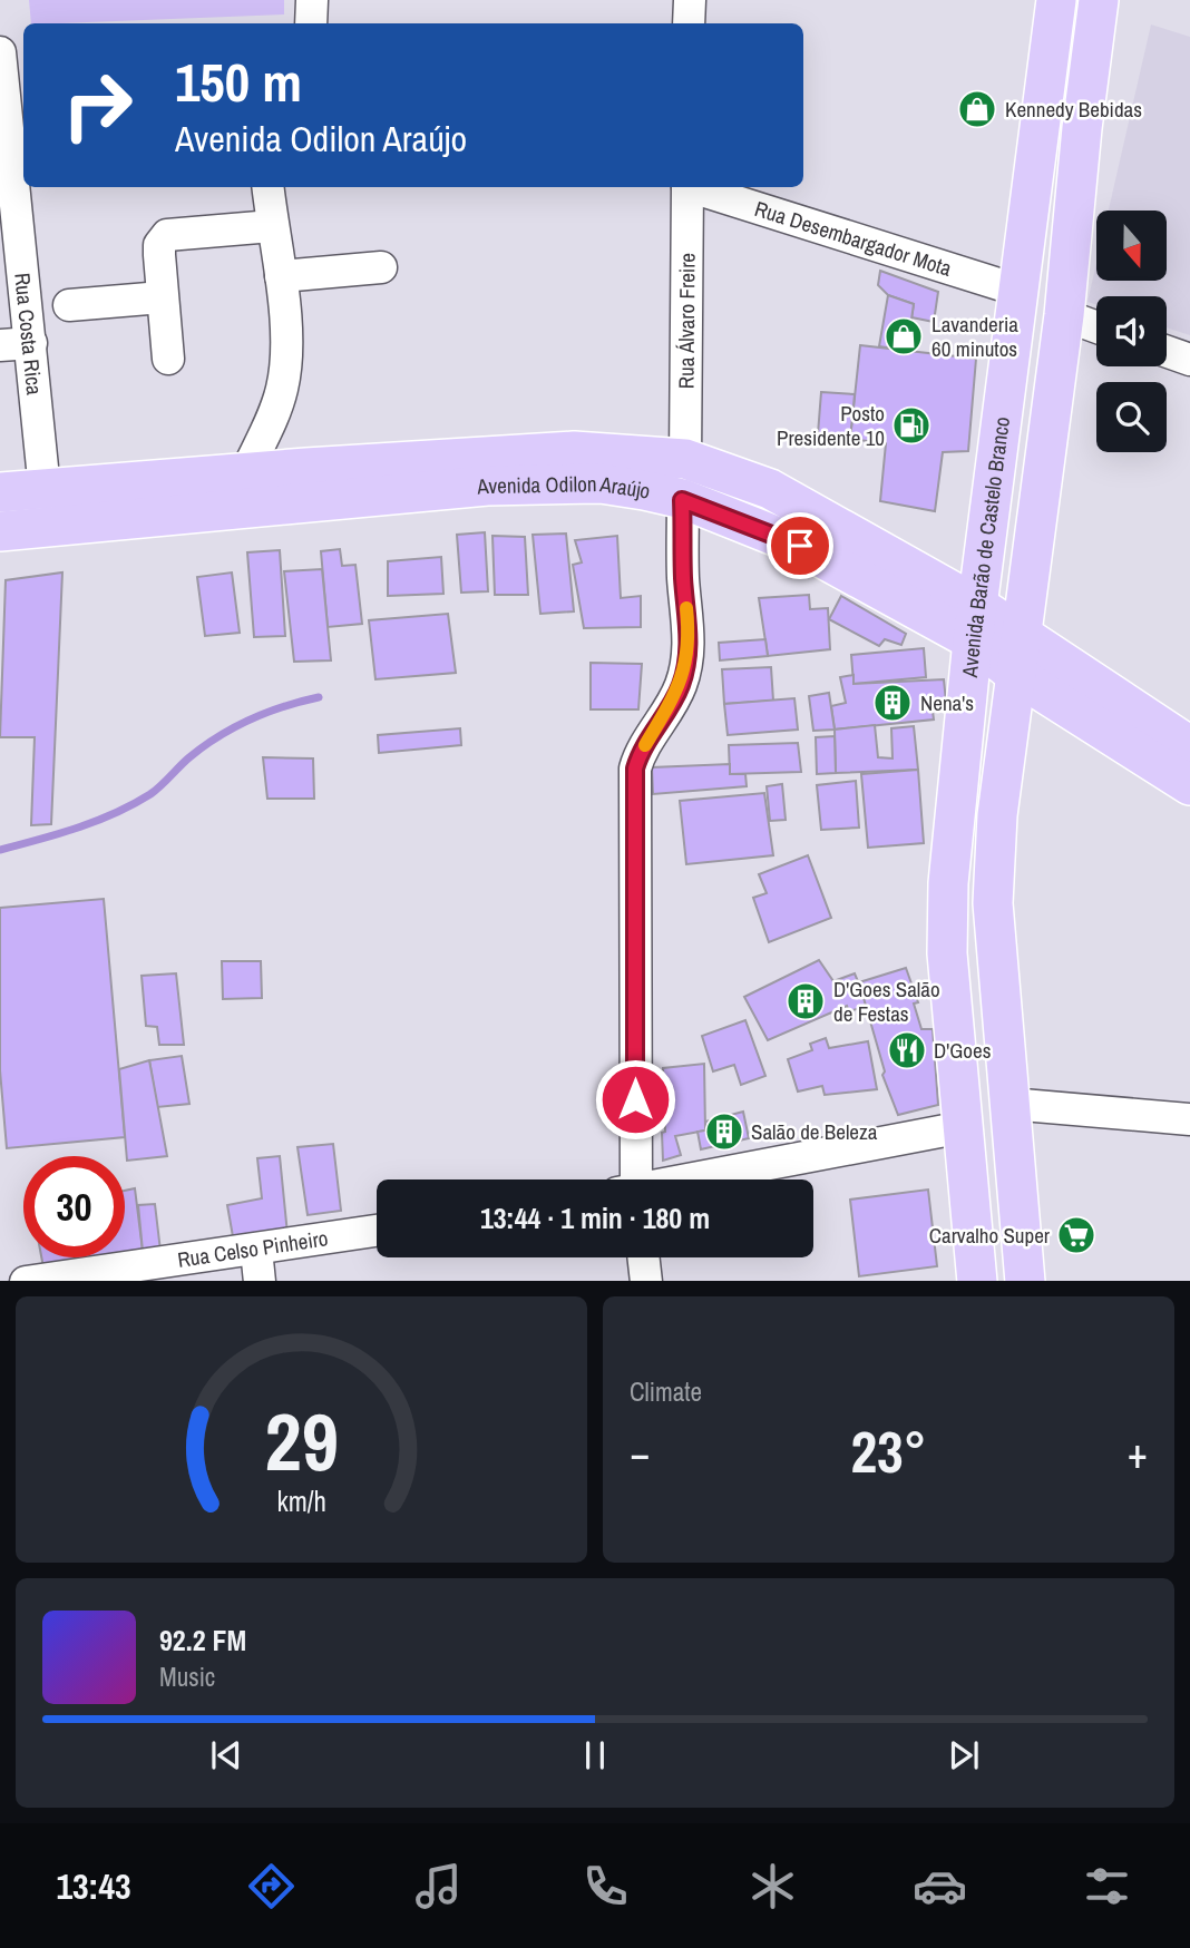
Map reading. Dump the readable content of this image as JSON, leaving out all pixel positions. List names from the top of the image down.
{
  "streets": {
    "main road": ["Avenida Odilon Araújo", "Avenida Barão de Castelo Branco"],
    "street": [
      "Rua Desembargador Mota",
      "Rua Álvaro Freire",
      "Rua Costa Rica",
      "Rua Celso Pinheiro"
    ]
  },
  "crossings": [
    ["Rua Desembargador Mota", "Avenida Barão de Castelo Branco"],
    ["Rua Álvaro Freire", "Avenida Odilon Araújo"],
    ["Rua Costa Rica", "Avenida Odilon Araújo"],
    ["Avenida Odilon Araújo", "Avenida Barão de Castelo Branco"]
  ],
  "places": {
    "shop": ["Kennedy Bebidas", "Lavanderia 60 minutos"],
    "fuel station": ["Posto Presidente 10"],
    "building": ["Nena's", "D'Goes Salão de Festas", "Salão de Beleza"],
    "restaurant": ["D'Goes"],
    "supermarket": ["Carvalho Super"]
  },
  "north": "bottom",
  "page": {
    "turn": ["150 m", "Avenida Odilon Araújo"],
    "limit": "30",
    "trip": "13:44 · 1 min · 180 m",
    "tile": "Climate",
    "heat": ["−", "23°", "+"],
    "song": ["92.2 FM", "Music"],
    "tabs": "13:43",
    "gauge": ["29", "km/h"]
  }
}
